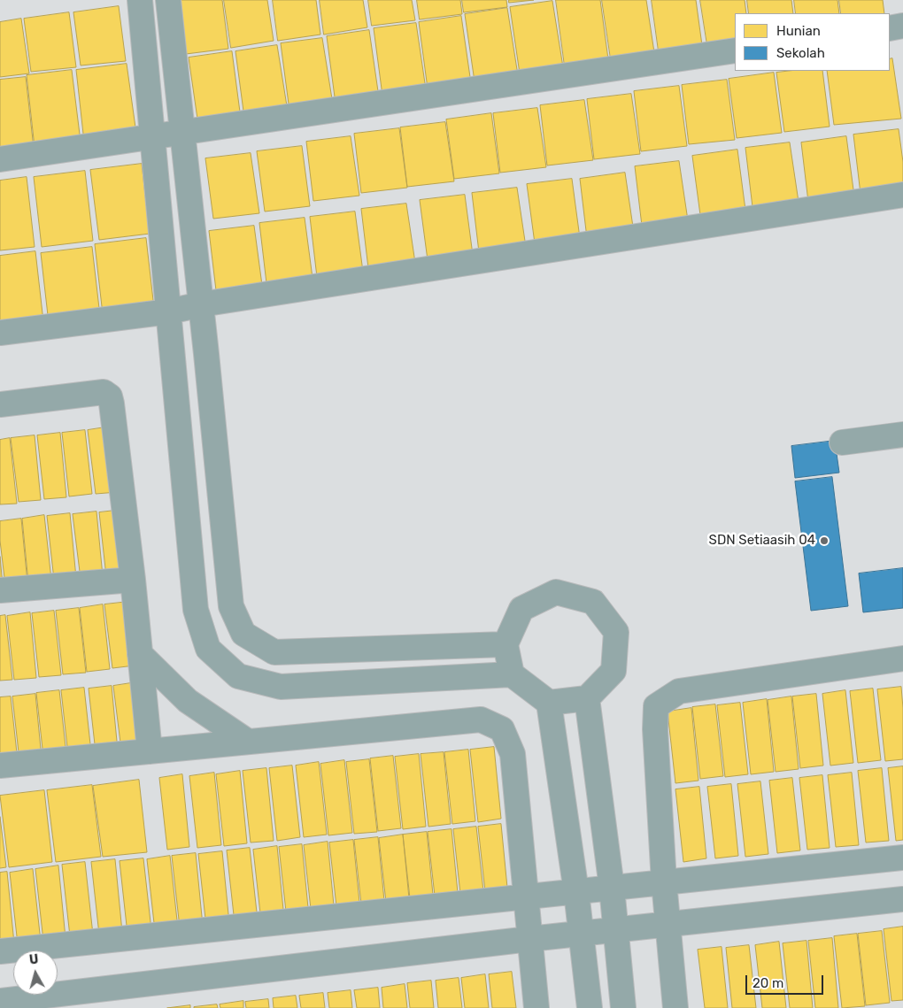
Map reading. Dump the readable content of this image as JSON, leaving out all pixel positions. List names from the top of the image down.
{
  "places": ["SDN Setiaasih 04"],
  "legend": ["Hunian", "Sekolah"],
  "scale_bar": "20 m",
  "north": "top"
}
